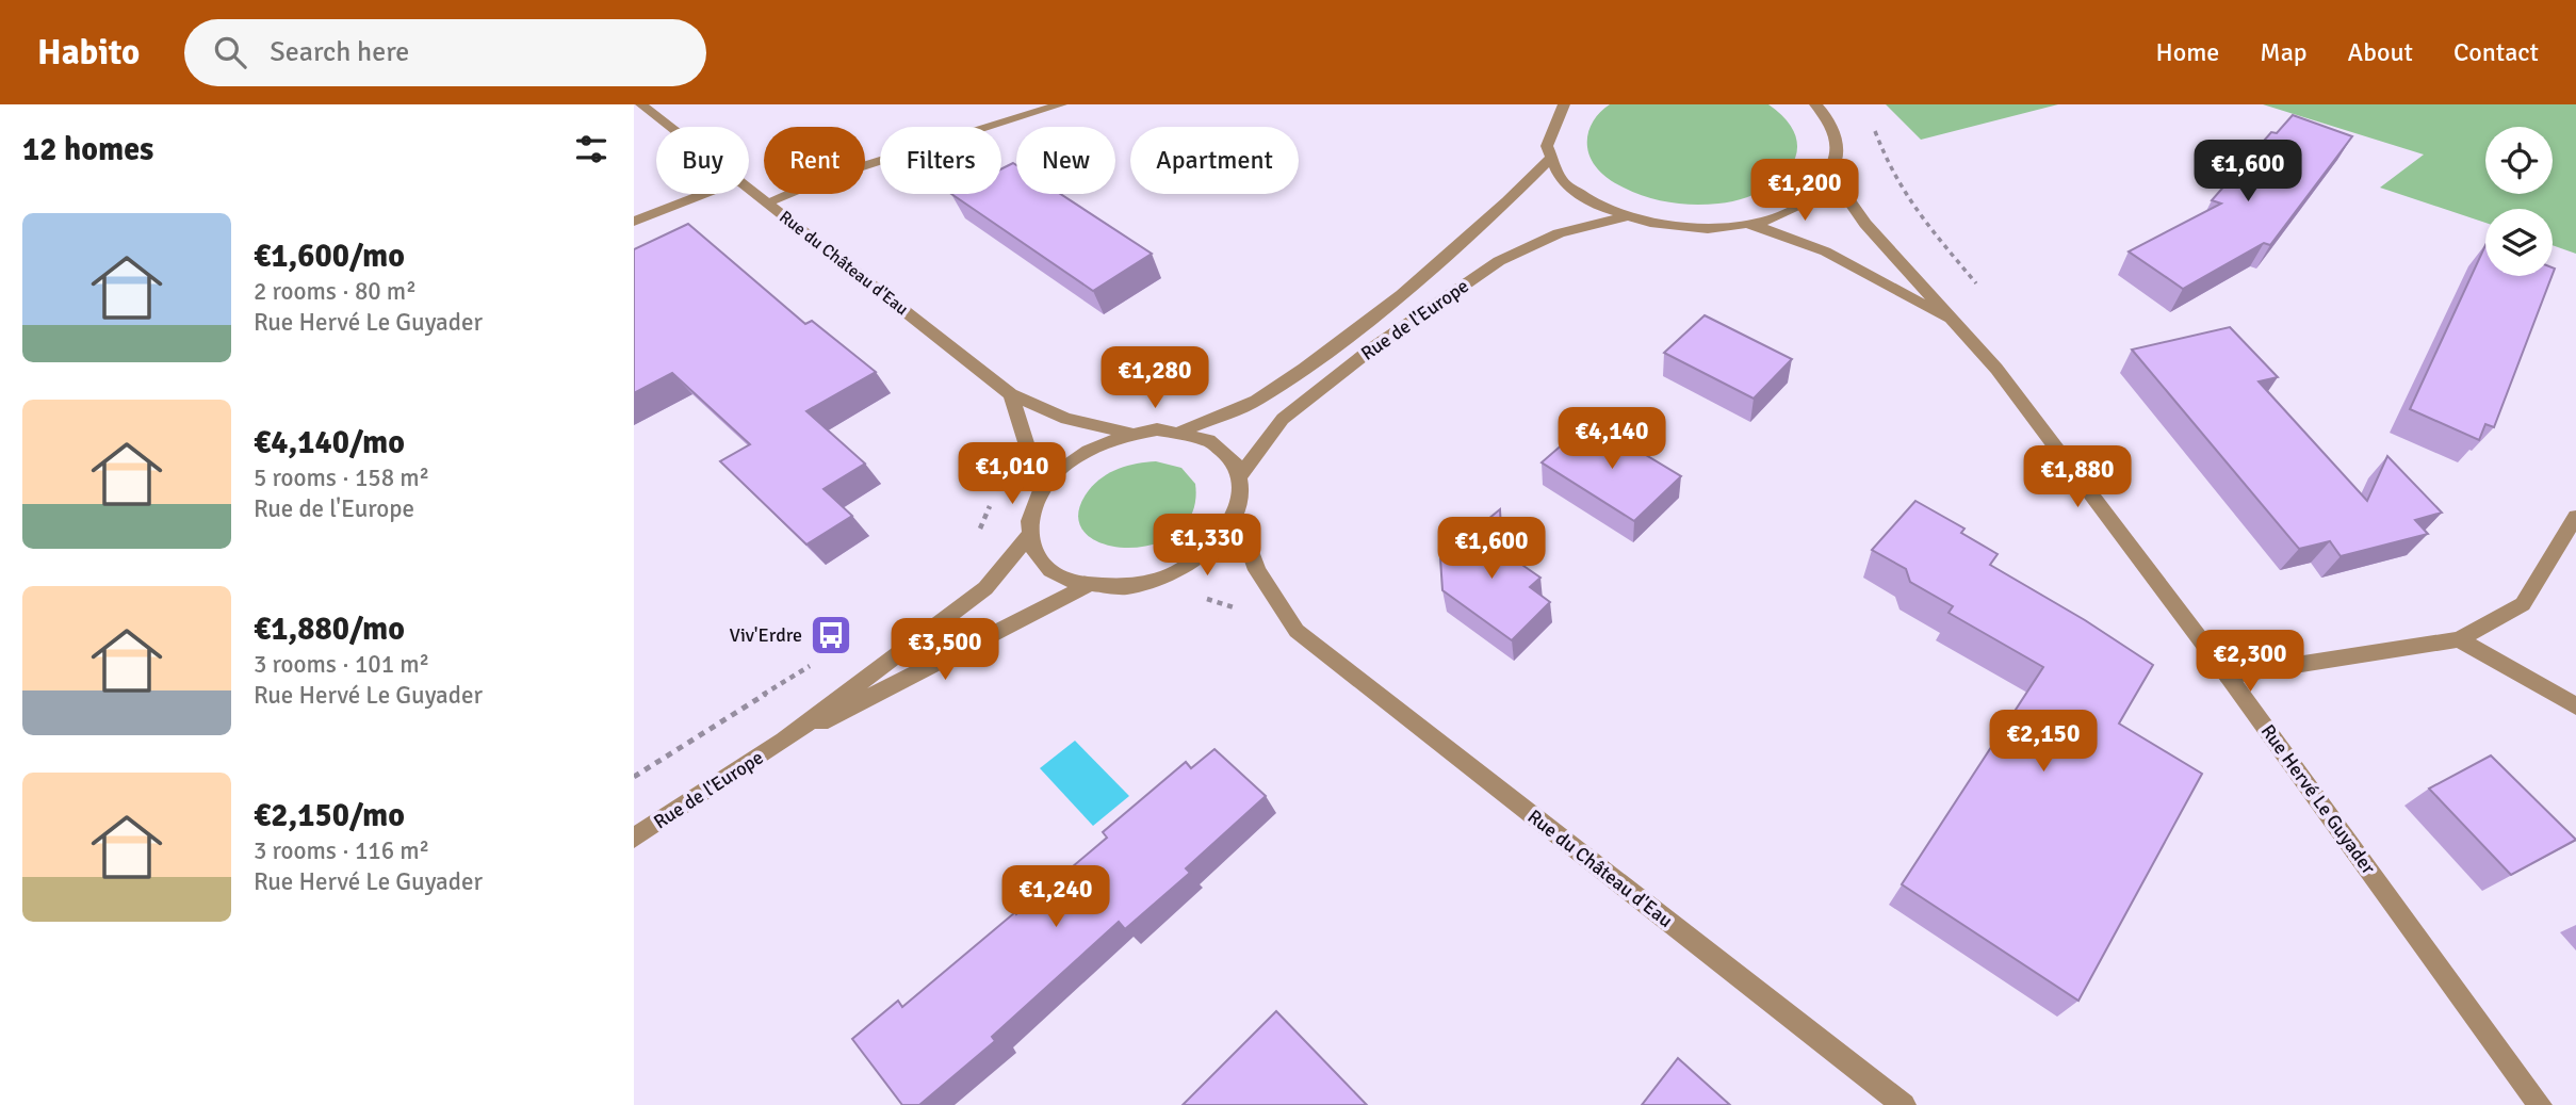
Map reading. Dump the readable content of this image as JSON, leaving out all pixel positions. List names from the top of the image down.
{
  "streets": {
    "street": ["Rue du Château d'Eau", "Rue de l'Europe", "Rue Hervé Le Guyader"]
  },
  "crossings": [
    ["Rue du Château d'Eau", "Rue de l'Europe"]
  ],
  "places": {
    "bus stop": ["Viv'Erdre"]
  },
  "page": {
    "header": "Habito",
    "search": "Search here",
    "nav": [
      "Home",
      "Map",
      "About",
      "Contact"
    ],
    "heading": "12 homes",
    "chip": [
      "Buy",
      "Rent",
      "Filters",
      "New",
      "Apartment"
    ],
    "price": [
      "€1,600",
      "€1,200",
      "€1,280",
      "€4,140",
      "€1,010",
      "€1,880",
      "€1,330",
      "€1,600",
      "€3,500",
      "€2,300",
      "€2,150",
      "€1,240"
    ],
    "list": [
      {
        "name": "€1,600/mo",
        "note": "2 rooms · 80 m² · Rue Hervé Le Guyader"
      },
      {
        "name": "€4,140/mo",
        "note": "5 rooms · 158 m² · Rue de l'Europe"
      },
      {
        "name": "€1,880/mo",
        "note": "3 rooms · 101 m² · Rue Hervé Le Guyader"
      },
      {
        "name": "€2,150/mo",
        "note": "3 rooms · 116 m² · Rue Hervé Le Guyader"
      }
    ]
  }
}
